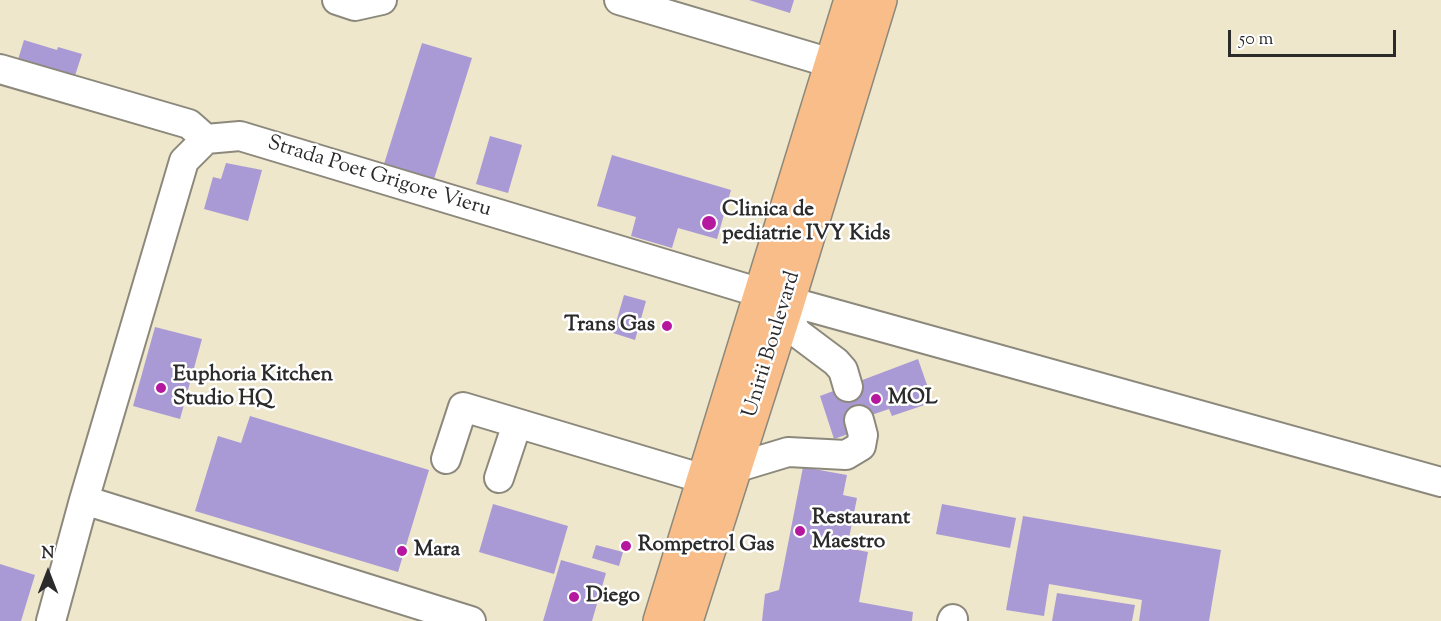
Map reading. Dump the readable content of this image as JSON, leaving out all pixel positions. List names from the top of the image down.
{
  "streets": {
    "main road": ["Unirii Boulevard"],
    "street": ["Strada Poet Grigore Vieru"]
  },
  "crossings": [
    ["Strada Poet Grigore Vieru", "Unirii Boulevard"]
  ],
  "places": [
    "Clinica de pediatrie IVY Kids",
    "Trans Gas",
    "Euphoria Kitchen Studio HQ",
    "MOL",
    "Restaurant Maestro",
    "Rompetrol Gas",
    "Mara",
    "Diego"
  ],
  "scale_bar": "50 m",
  "north": "top"
}
